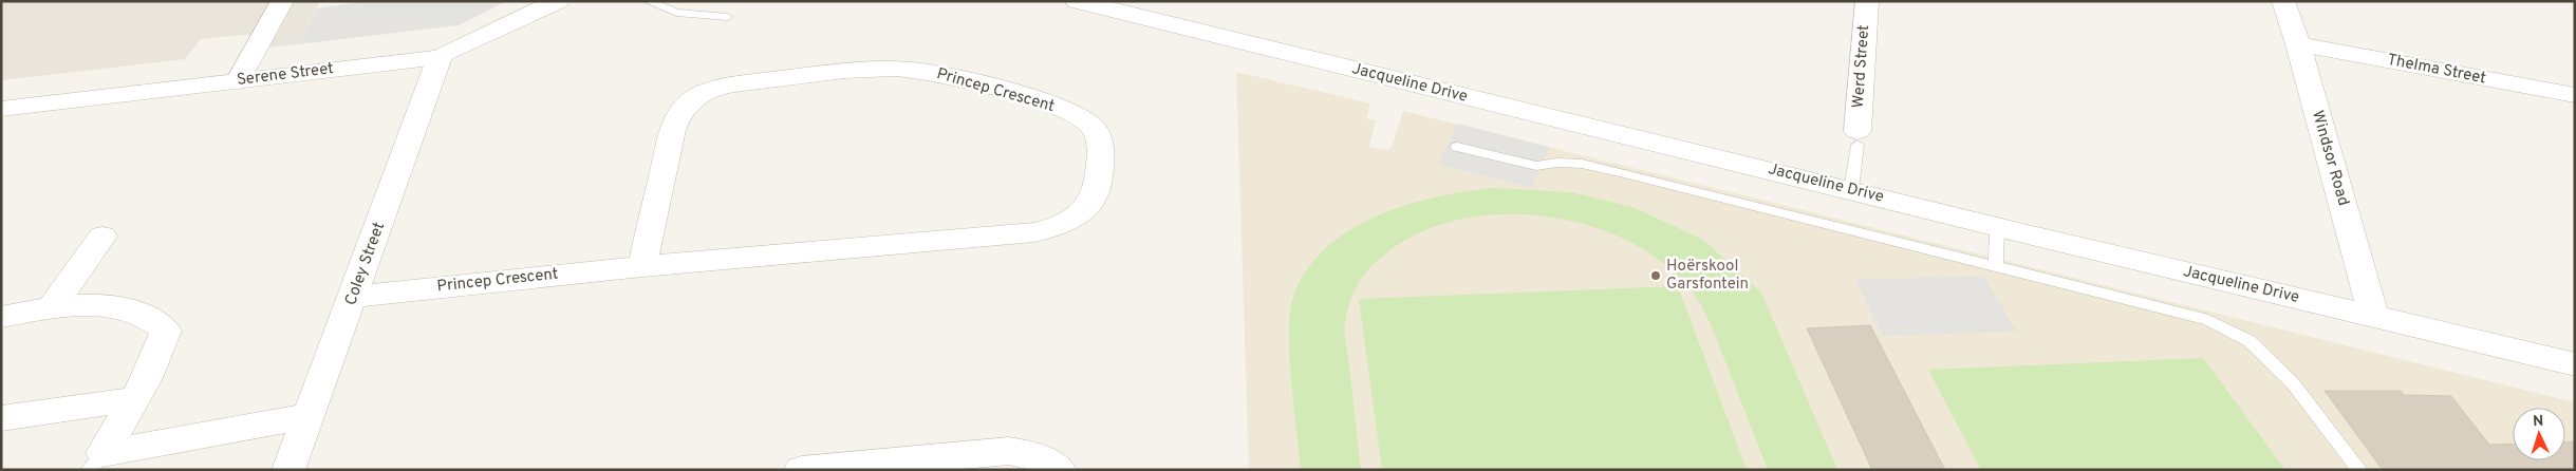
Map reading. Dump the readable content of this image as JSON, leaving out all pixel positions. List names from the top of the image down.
{
  "streets": {
    "street": [
      "Werd Street",
      "Thelma Street",
      "Serene Street",
      "Jacqueline Drive",
      "Princep Crescent",
      "Windsor Road",
      "Coley Street"
    ]
  },
  "crossings": [
    ["Thelma Street", "Windsor Road"],
    ["Serene Street", "Coley Street"],
    ["Jacqueline Drive", "Windsor Road"],
    ["Princep Crescent", "Coley Street"]
  ],
  "places": ["Hoërskool Garsfontein"],
  "north": "top"
}
